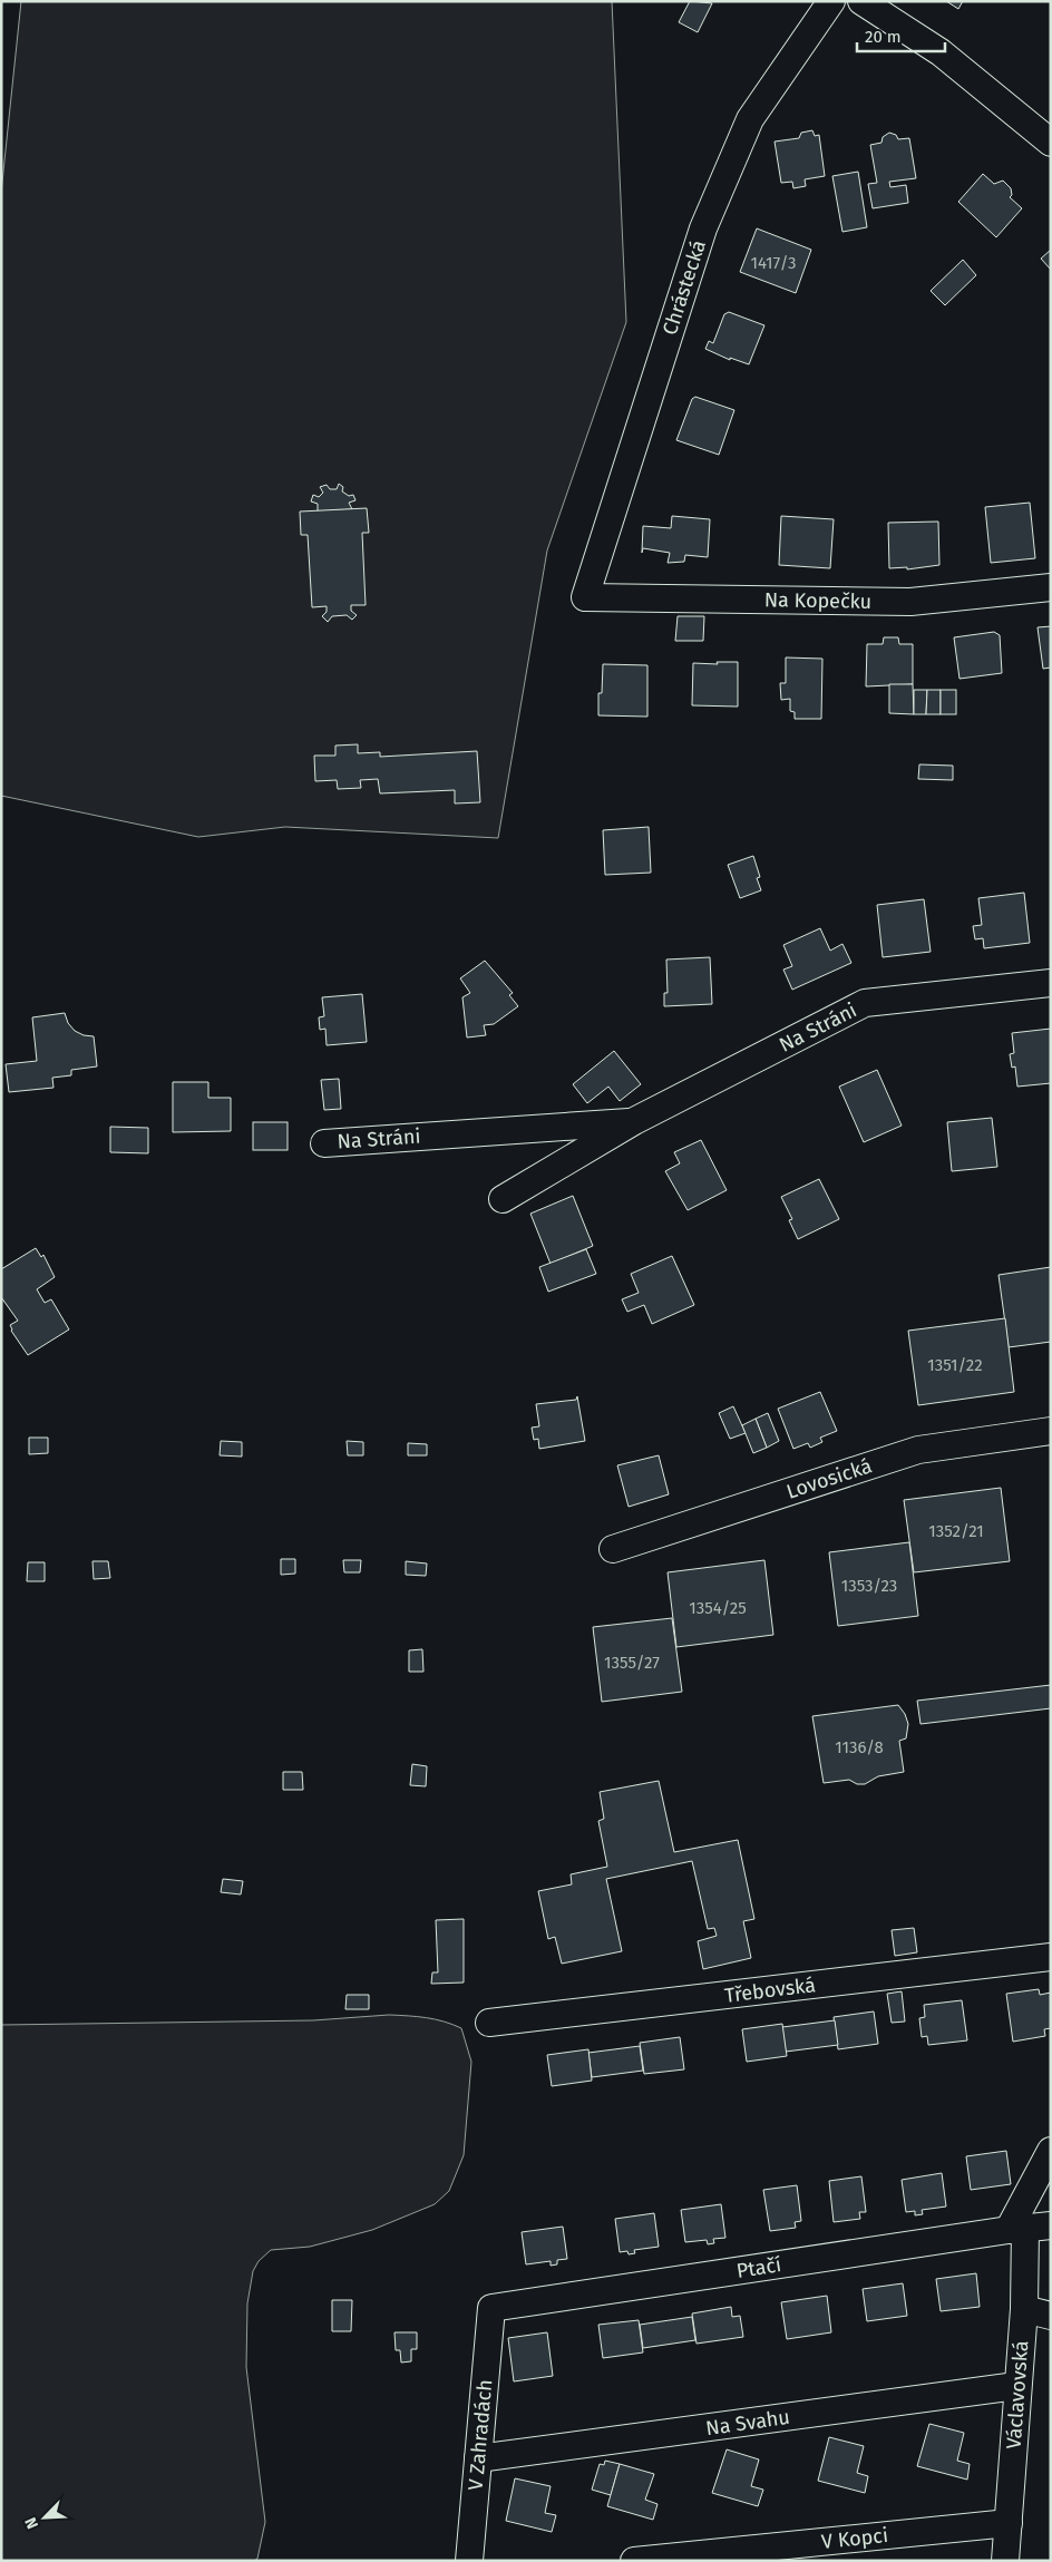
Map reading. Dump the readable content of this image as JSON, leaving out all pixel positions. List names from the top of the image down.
{
  "streets": {
    "street": [
      "Chrástecká",
      "Na Kopečku",
      "Na Stráni",
      "Lovosická",
      "Třebovská",
      "Ptačí",
      "Václavovská",
      "Na Svahu",
      "V Zahradách",
      "V Kopci"
    ]
  },
  "crossings": [
    ["Chrástecká", "Na Kopečku"],
    ["Ptačí", "Václavovská"],
    ["Ptačí", "V Zahradách"],
    ["Václavovská", "Na Svahu"],
    ["Václavovská", "V Kopci"],
    ["Na Svahu", "V Zahradách"]
  ],
  "house_numbers": [
    "1417/3",
    "1351/22",
    "1352/21",
    "1353/23",
    "1354/25",
    "1355/27",
    "1136/8"
  ],
  "scale_bar": "20 m",
  "north": "bottom left"
}
